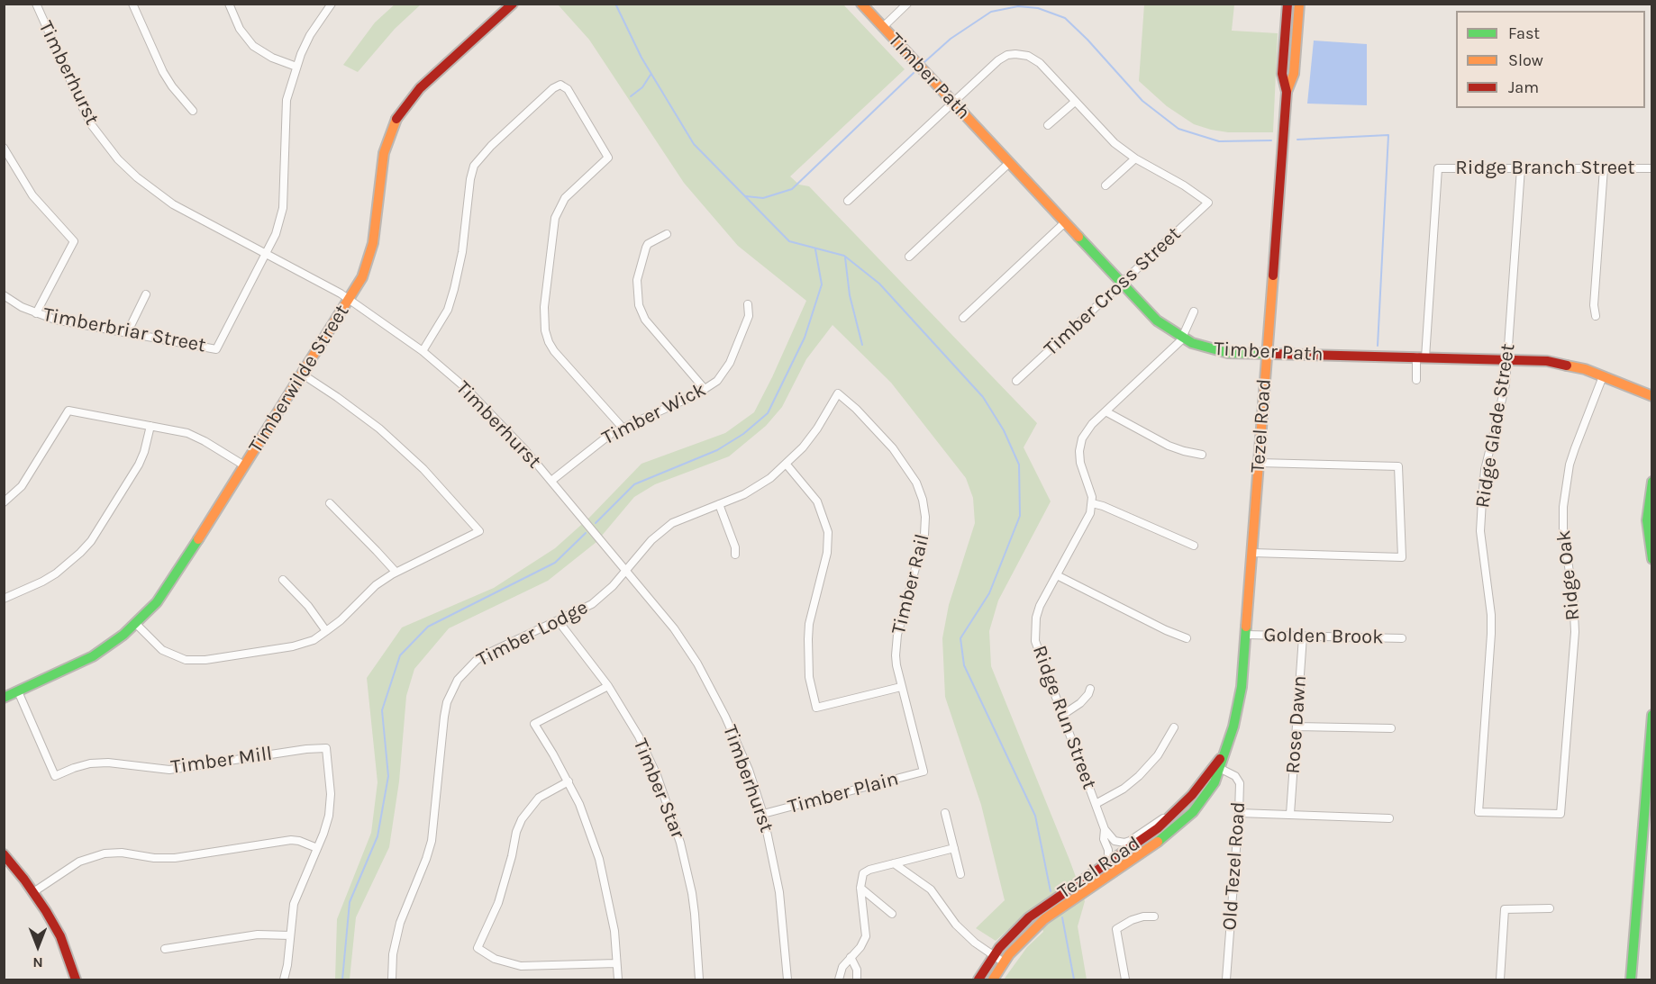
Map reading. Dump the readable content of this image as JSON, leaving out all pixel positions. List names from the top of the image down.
{
  "streets": {
    "street": [
      "Timberhurst",
      "Timber Path",
      "Ridge Branch Street",
      "Timber Cross Street",
      "Timberbriar Street",
      "Timberwilde Street",
      "Timber Wick",
      "Tezel Road",
      "Ridge Glade Street",
      "Ridge Oak",
      "Timber Rail",
      "Timber Lodge",
      "Golden Brook",
      "Ridge Run Street",
      "Rose Dawn",
      "Timber Mill",
      "Timber Star",
      "Timber Plain",
      "Old Tezel Road"
    ]
  },
  "crossings": [
    ["Timberhurst", "Timberbriar Street"],
    ["Timberhurst", "Timberwilde Street"],
    ["Timberhurst", "Timber Wick"],
    ["Timberhurst", "Timber Lodge"],
    ["Timberhurst", "Timber Plain"],
    ["Timber Path", "Ridge Branch Street"],
    ["Timber Path", "Timber Cross Street"],
    ["Timber Path", "Tezel Road"],
    ["Timber Path", "Ridge Glade Street"],
    ["Timber Path", "Ridge Oak"],
    ["Ridge Branch Street", "Ridge Glade Street"],
    ["Timberwilde Street", "Timber Mill"],
    ["Tezel Road", "Golden Brook"],
    ["Tezel Road", "Ridge Run Street"],
    ["Tezel Road", "Old Tezel Road"],
    ["Ridge Glade Street", "Ridge Oak"],
    ["Timber Rail", "Timber Lodge"],
    ["Timber Rail", "Timber Plain"],
    ["Timber Lodge", "Timber Star"],
    ["Golden Brook", "Rose Dawn"]
  ],
  "legend": ["Fast", "Slow", "Jam"],
  "north": "bottom"
}
